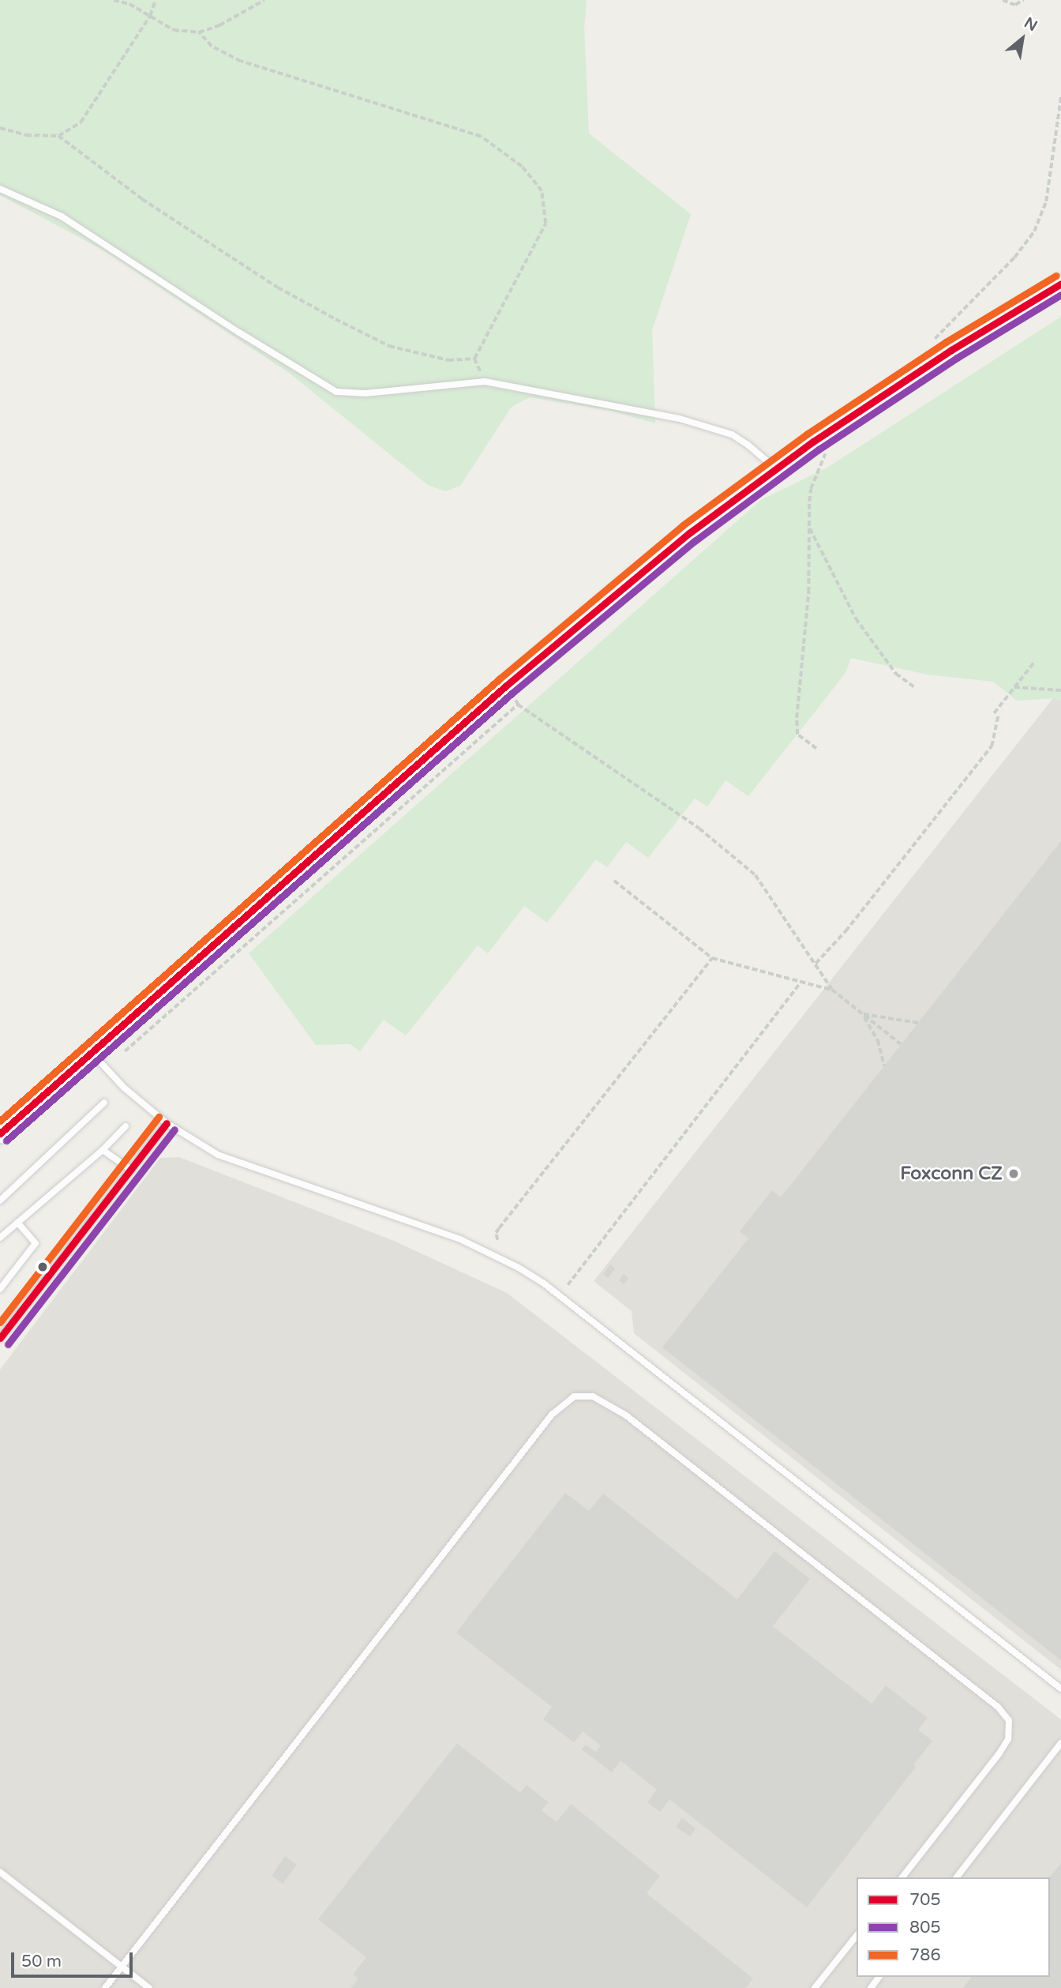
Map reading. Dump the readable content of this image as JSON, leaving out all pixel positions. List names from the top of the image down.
{
  "places": ["Foxconn CZ"],
  "lines": ["transit line 786", "transit line 705", "transit line 805"],
  "legend": ["705", "805", "786"],
  "scale_bar": "50 m",
  "north": "top right"
}
